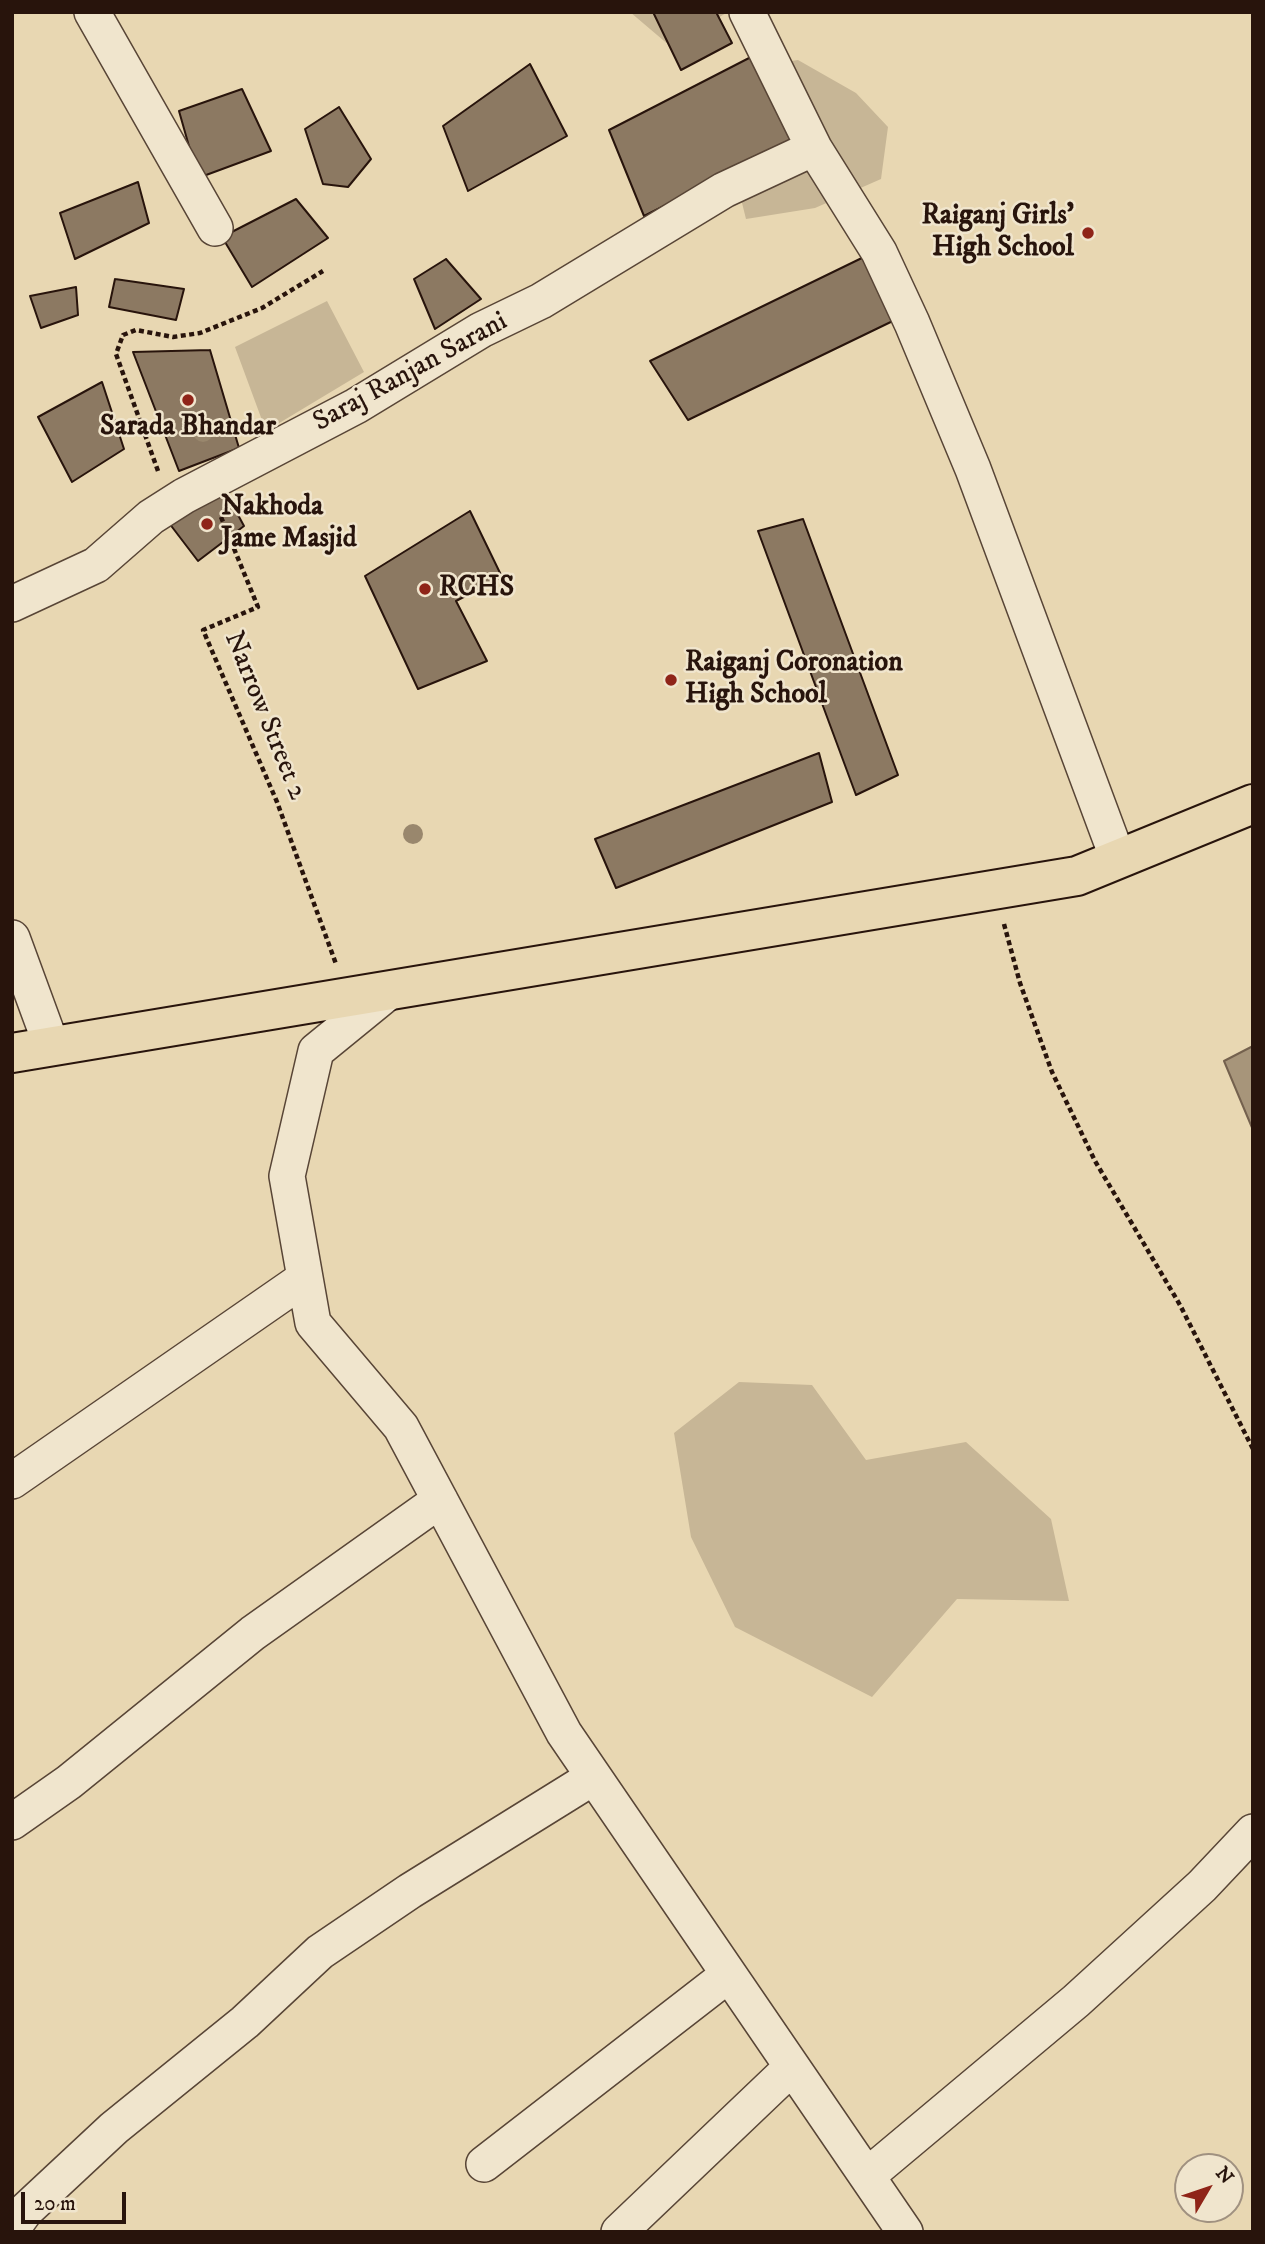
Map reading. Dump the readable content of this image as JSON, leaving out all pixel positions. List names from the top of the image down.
{
  "streets": {
    "street": ["Saraj Ranjan Sarani"],
    "path": ["Narrow Street 2"]
  },
  "crossings": [
    ["Saraj Ranjan Sarani", "Narrow Street 2"]
  ],
  "places": [
    "Raiganj Girls' High School",
    "Sarada Bhandar",
    "Nakhoda Jame Masjid",
    "RCHS",
    "Raiganj Coronation High School"
  ],
  "scale_bar": "20 m",
  "north": "top right"
}
